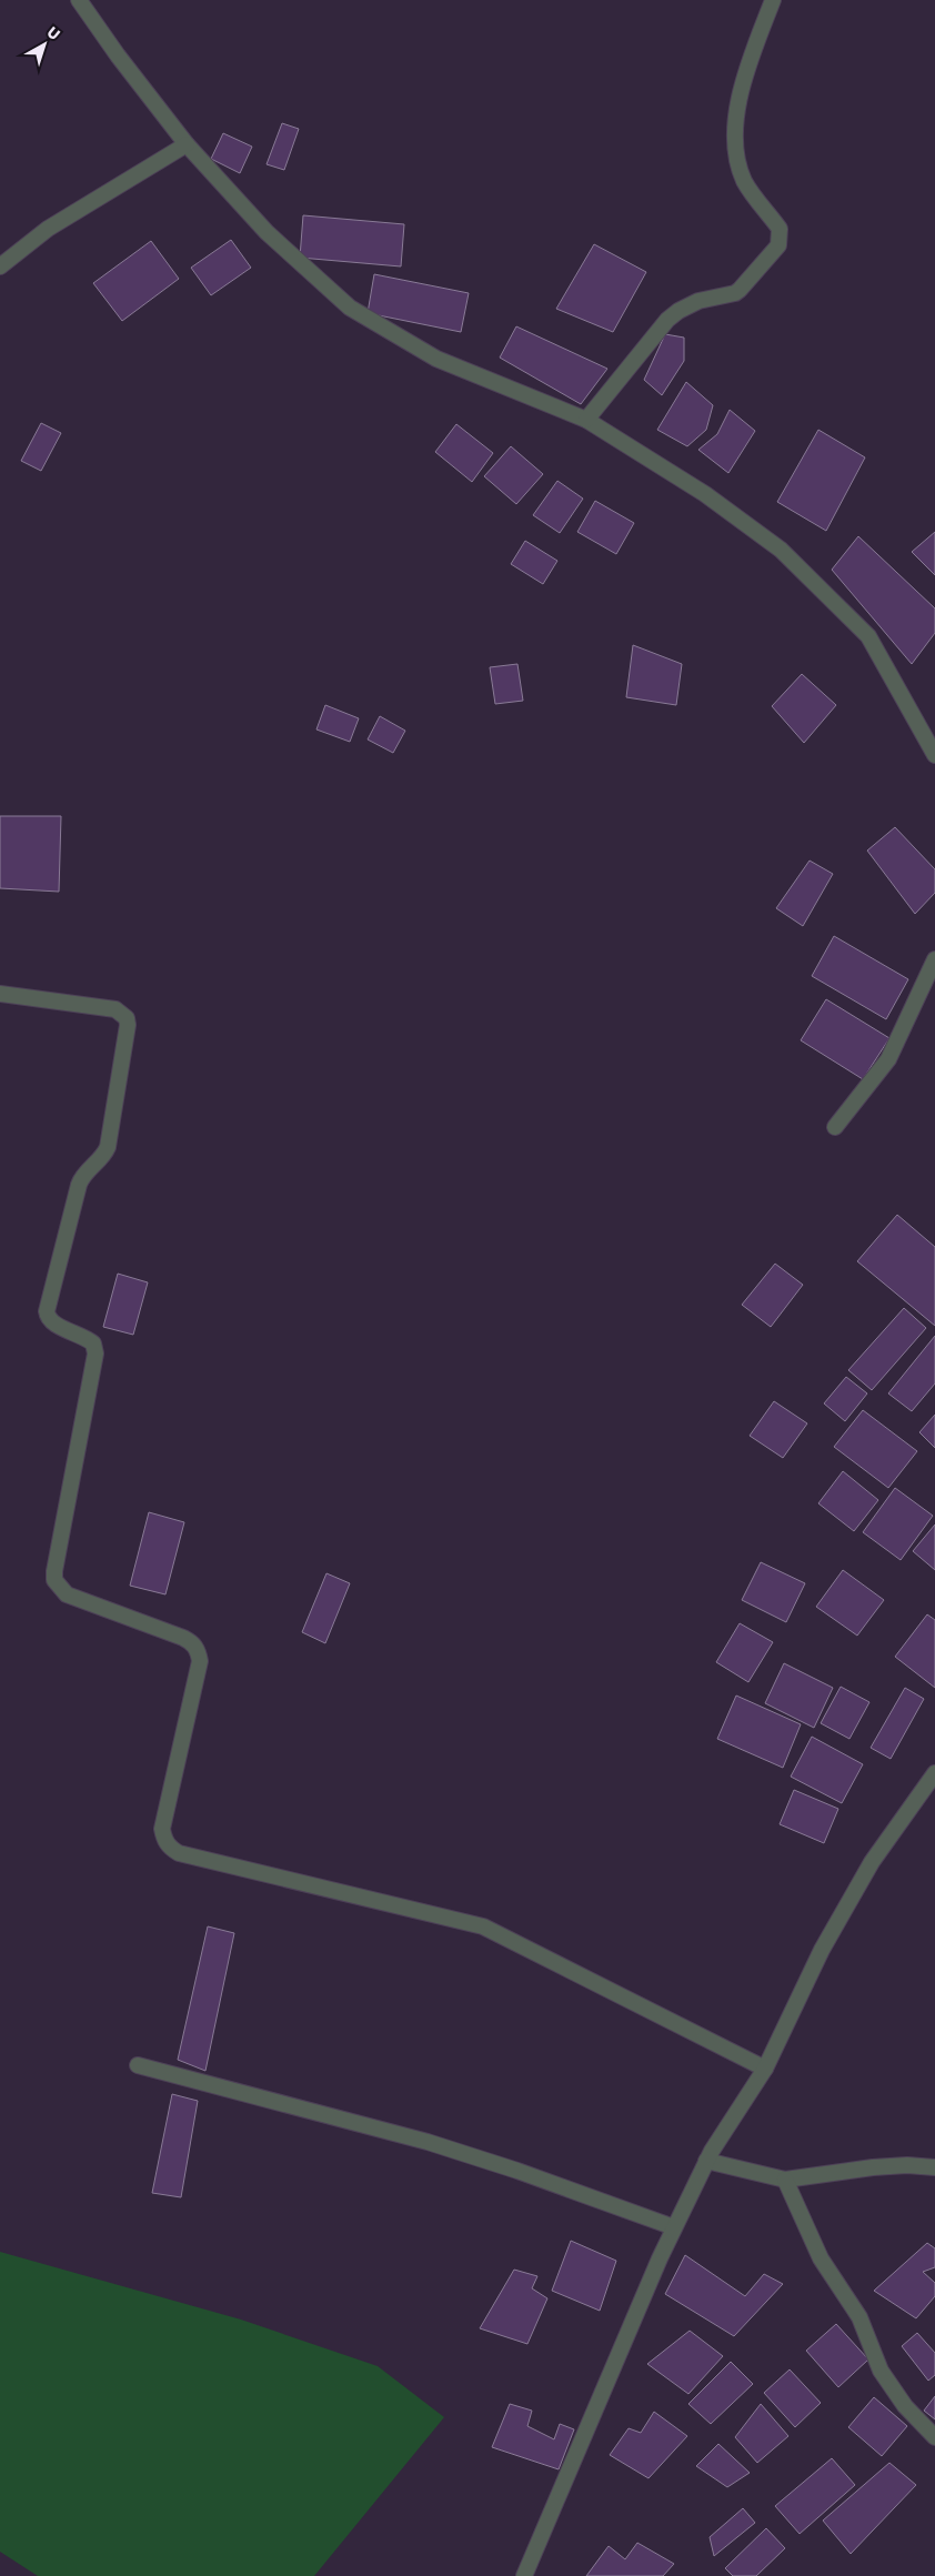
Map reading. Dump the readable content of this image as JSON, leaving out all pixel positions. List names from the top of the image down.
{
  "north": "top right"
}
